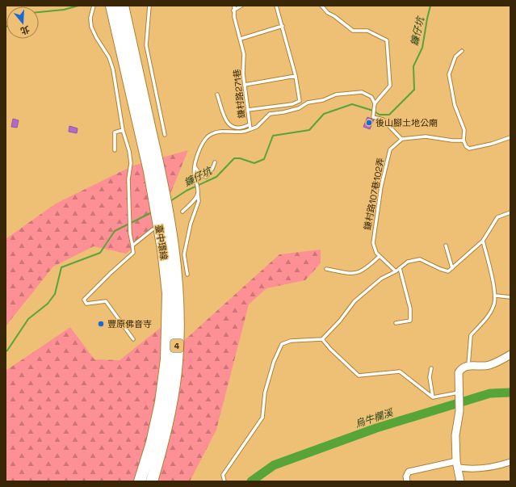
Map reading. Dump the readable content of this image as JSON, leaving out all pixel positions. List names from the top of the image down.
{
  "streets": {
    "highway": ["臺中環線", "4"],
    "lane": ["鎌村路271巷", "鎌村路107巷102弄"]
  },
  "water": ["鐮仔坑", "烏牛欄溪"],
  "places": ["後山腳土地公廟", "豐原佛音寺"],
  "north": "bottom"
}
